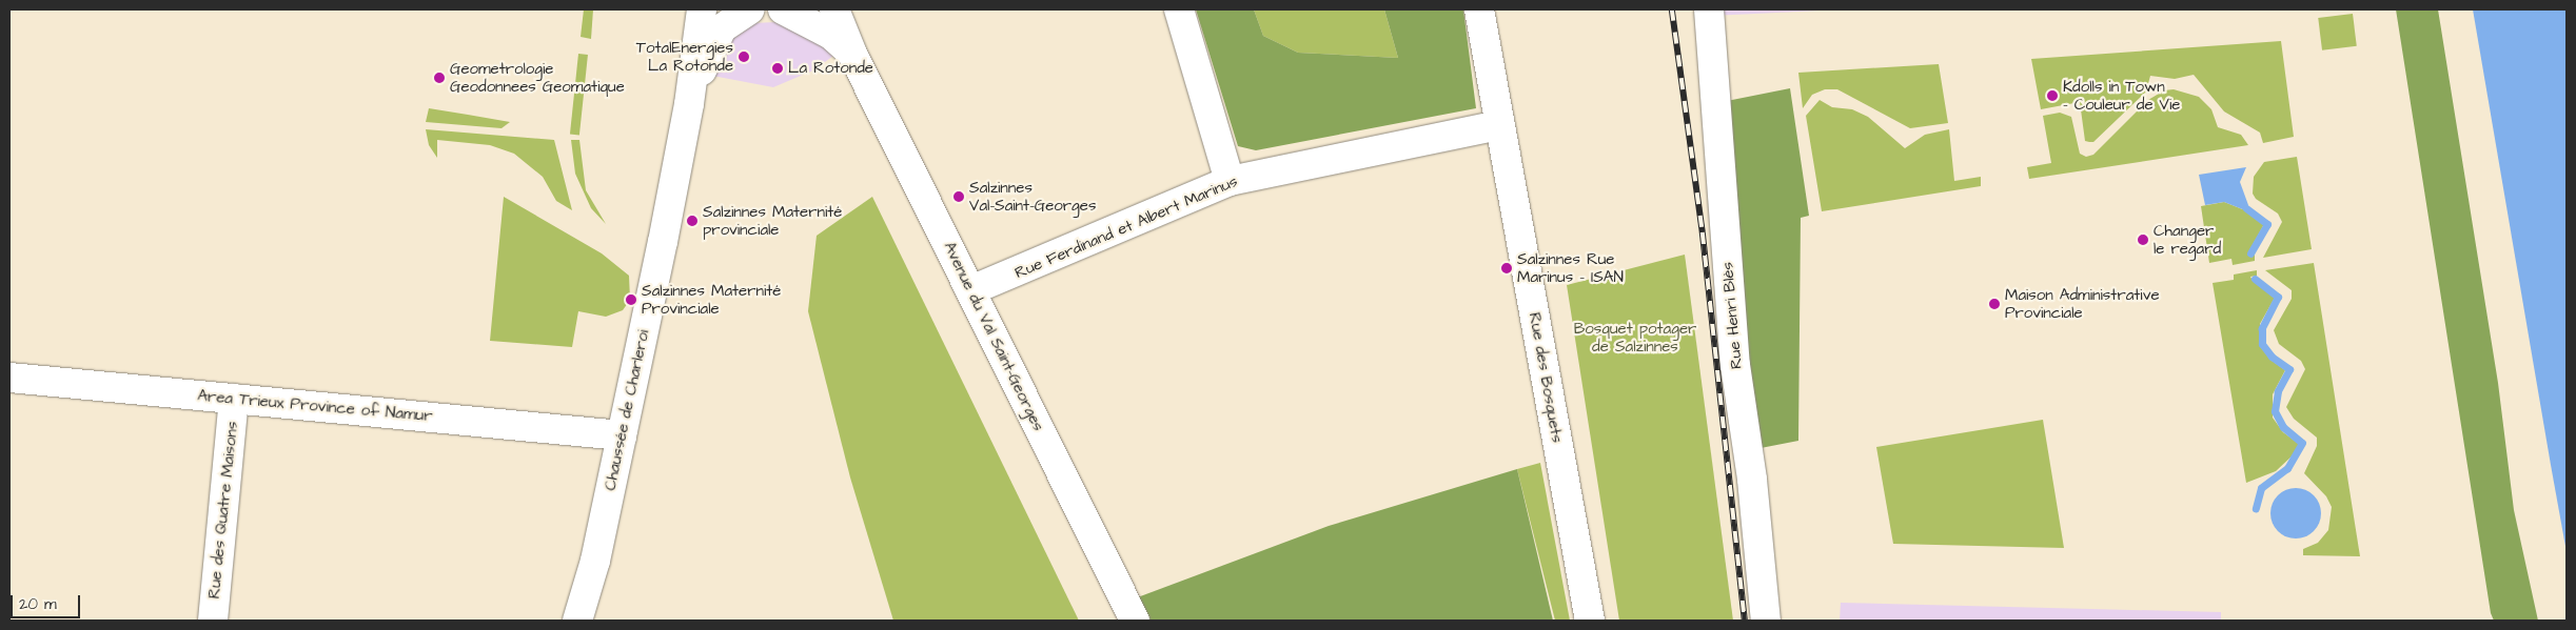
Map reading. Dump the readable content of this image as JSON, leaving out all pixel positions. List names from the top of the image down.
{
  "streets": {
    "street": [
      "Rue Ferdinand et Albert Marinus",
      "Rue Henri Blès",
      "Avenue du Val Saint-Georges",
      "Rue des Bosquets",
      "Area Trieux Province of Namur",
      "Chaussée de Charleroi",
      "Rue des Quatre Maisons"
    ]
  },
  "crossings": [
    ["Rue Ferdinand et Albert Marinus", "Avenue du Val Saint-Georges"],
    ["Rue Ferdinand et Albert Marinus", "Rue des Bosquets"],
    ["Area Trieux Province of Namur", "Chaussée de Charleroi"],
    ["Area Trieux Province of Namur", "Rue des Quatre Maisons"]
  ],
  "parks": ["Bosquet potager de Salzinnes"],
  "places": [
    "TotalEnergies La Rotonde",
    "La Rotonde",
    "Geometrologie Geodonnees Geomatique",
    "Kdolls in Town - Couleur de Vie",
    "Salzinnes Val-Saint-Georges",
    "Salzinnes Maternité provinciale",
    "Changer le regard",
    "Salzinnes Rue Marinus - ISAN",
    "Salzinnes Maternité Provinciale",
    "Maison Administrative Provinciale"
  ],
  "scale_bar": "20 m"
}
